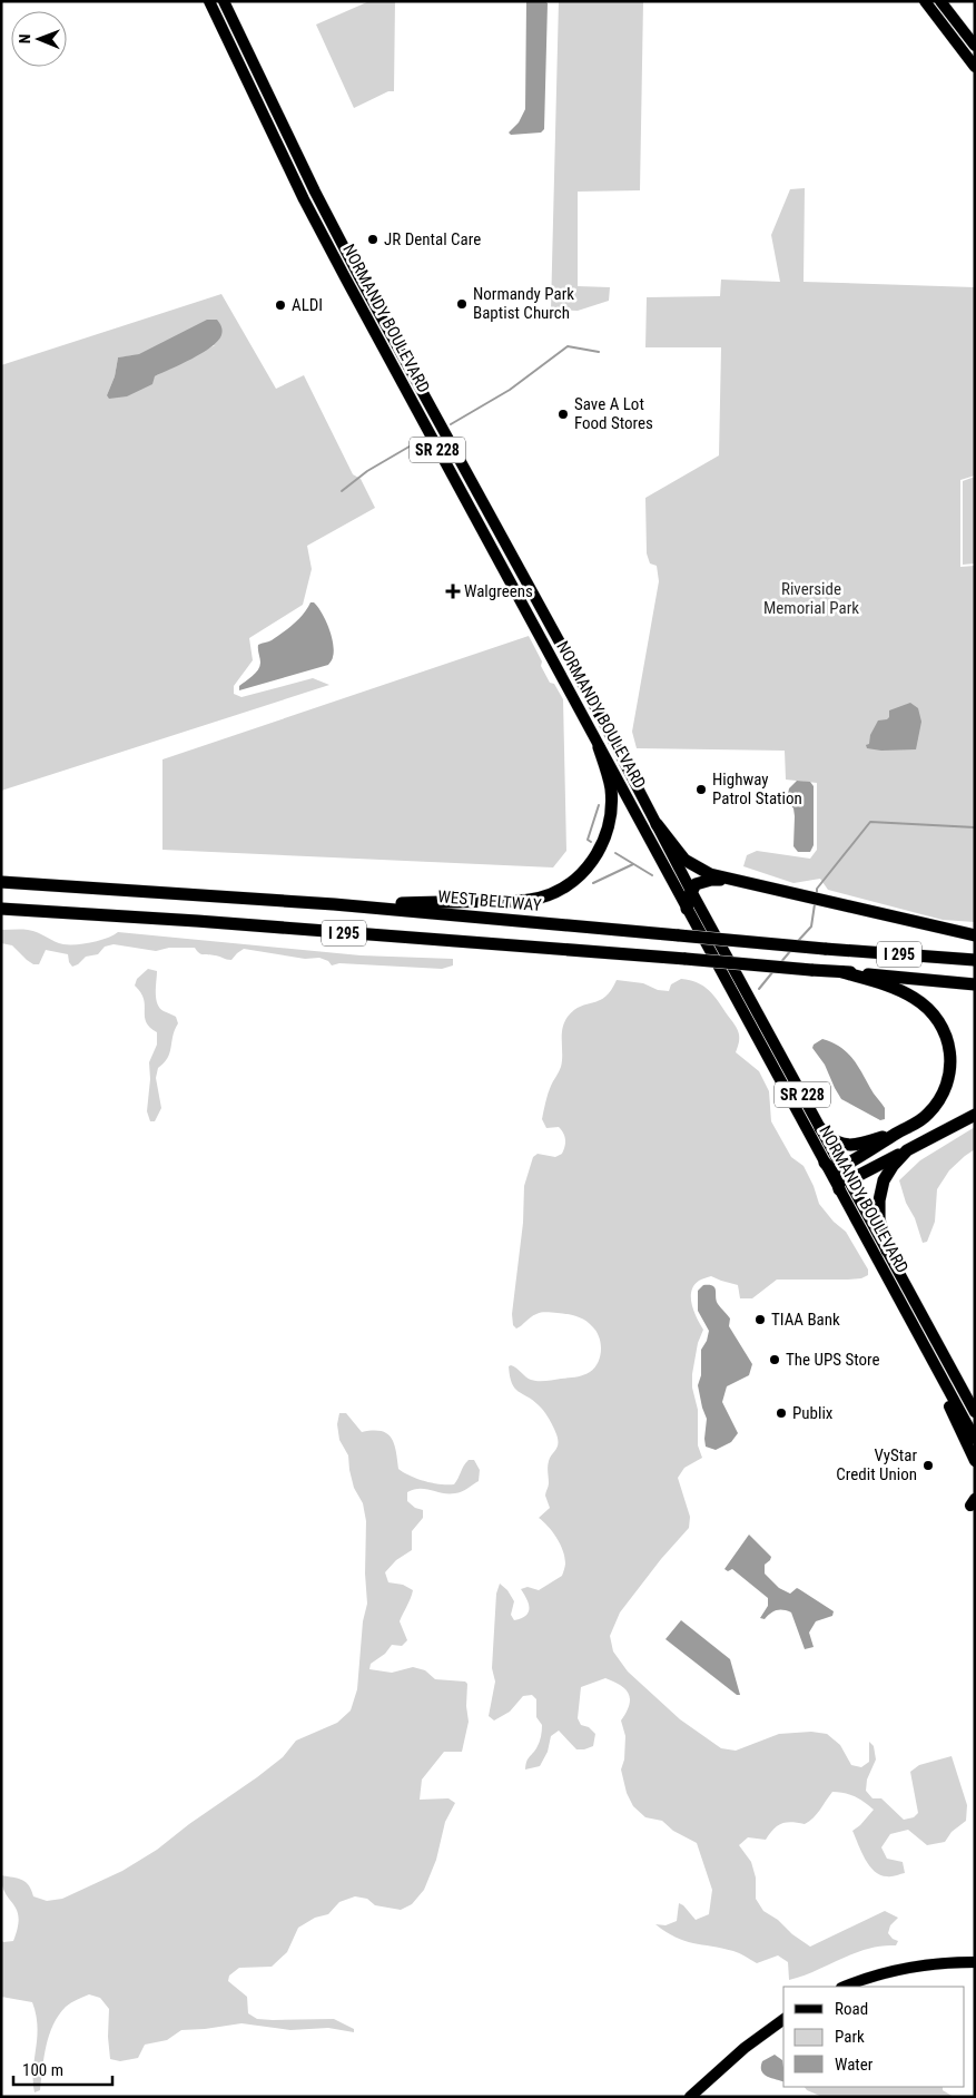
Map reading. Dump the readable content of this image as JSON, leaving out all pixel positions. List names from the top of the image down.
{
  "streets": {
    "highway": ["WEST BELTWAY", "I 295"],
    "main road": ["NORMANDY BOULEVARD", "SR 228"]
  },
  "parks": ["Riverside Memorial Park"],
  "places": {
    "other": [
      "JR Dental Care",
      "Normandy Park Baptist Church",
      "ALDI",
      "Save A Lot Food Stores",
      "Highway Patrol Station",
      "TIAA Bank",
      "The UPS Store",
      "Publix",
      "VyStar Credit Union"
    ],
    "health": ["Walgreens"]
  },
  "legend": ["Road", "Park", "Water"],
  "scale_bar": "100 m",
  "north": "left"
}
